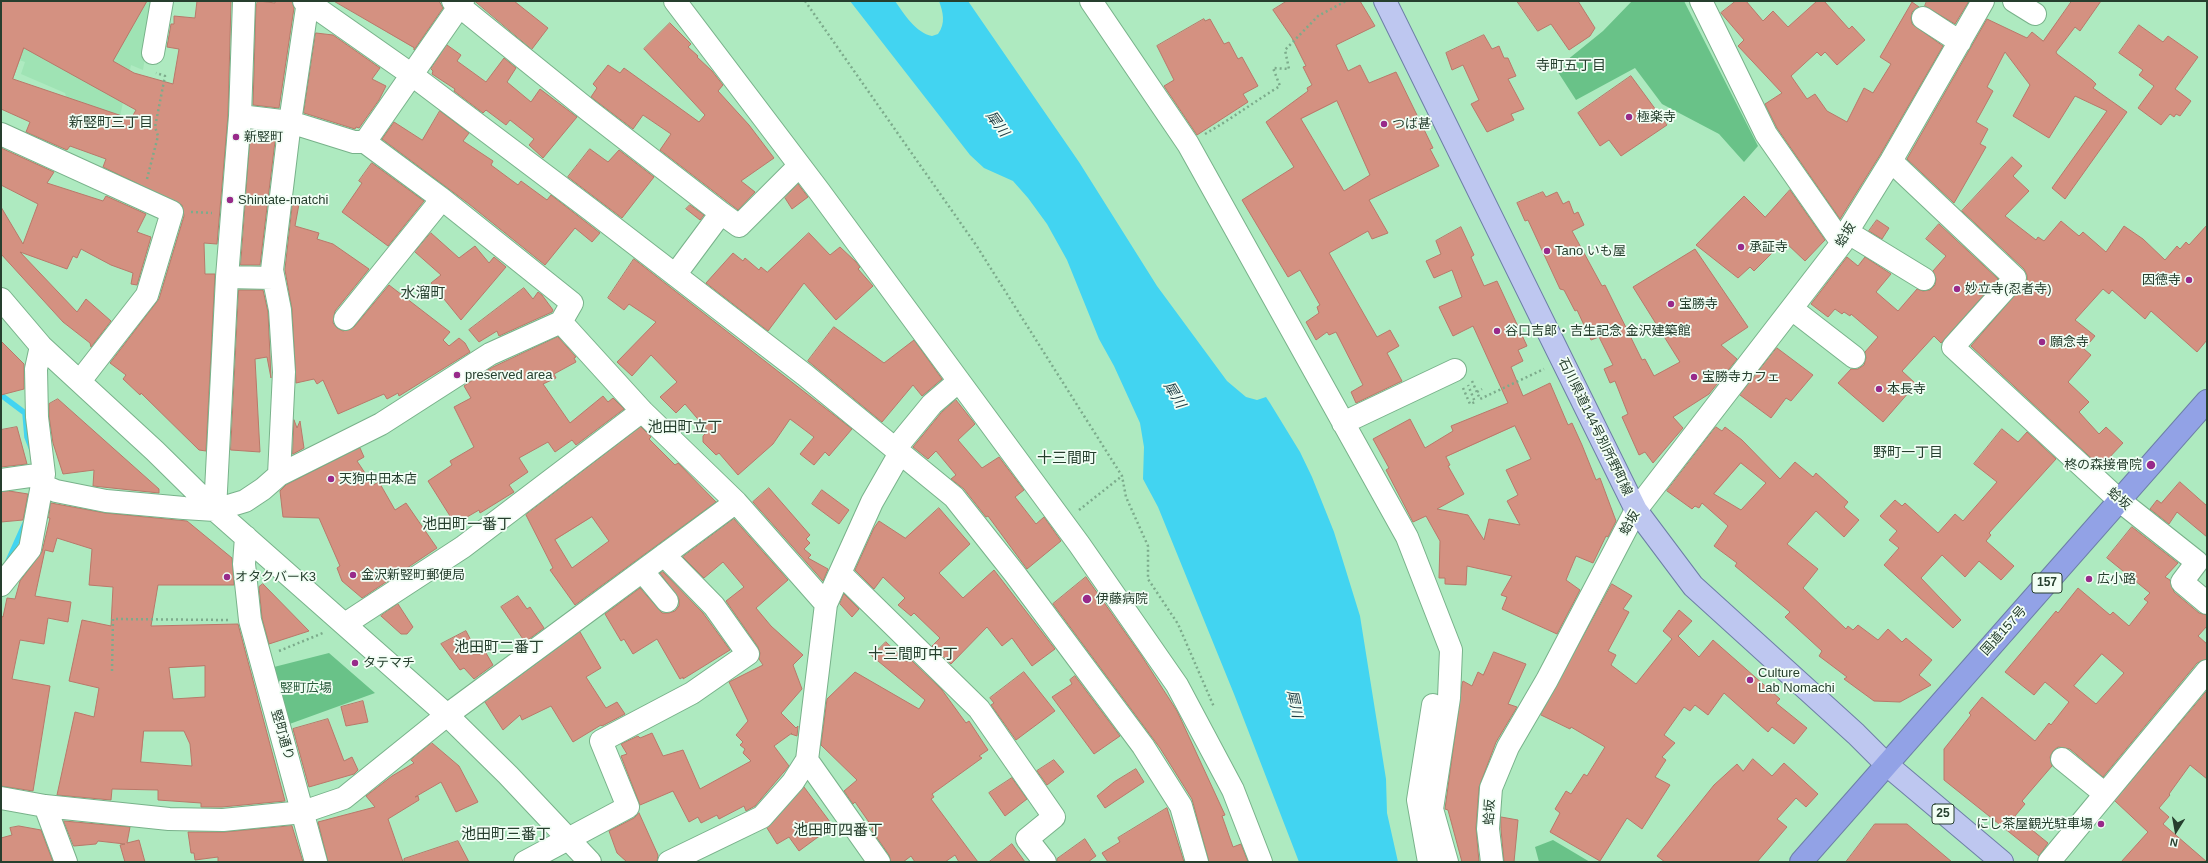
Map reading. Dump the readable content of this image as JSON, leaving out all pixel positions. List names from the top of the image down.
{
  "streets": {
    "highway": ["157", "国道157号"],
    "main road": ["石川県道144号別所野町線", "25"],
    "street": ["蛤坂", "竪町通り"]
  },
  "crossings": [
    ["蛤坂", "石川県道144号別所野町線"],
    ["蛤坂", "国道157号"],
    ["石川県道144号別所野町線", "国道157号"],
    ["石川県道144号別所野町線", "25"],
    ["国道157号", "25"]
  ],
  "districts": [
    "寺町五丁目",
    "新竪町三丁目",
    "水溜町",
    "池田町立丁",
    "野町一丁目",
    "十三間町",
    "池田町一番丁",
    "池田町二番丁",
    "十三間町中丁",
    "池田町四番丁",
    "池田町三番丁"
  ],
  "water": ["犀川"],
  "parks": ["竪町広場"],
  "places": [
    "極楽寺",
    "つば甚",
    "新竪町",
    "Shintate-matchi",
    "承証寺",
    "Tano いも屋",
    "因徳寺",
    "妙立寺(忍者寺)",
    "宝勝寺",
    "谷口吉郎・吉生記念 金沢建築館",
    "願念寺",
    "preserved area",
    "宝勝寺カフェ",
    "本長寺",
    "柊の森接骨院",
    "天狗中田本店",
    "金沢新竪町郵便局",
    "オタクバーK3",
    "広小路",
    "伊藤病院",
    "タテマチ",
    "Culture Lab Nomachi",
    "にし茶屋観光駐車場"
  ],
  "north": "bottom"
}
